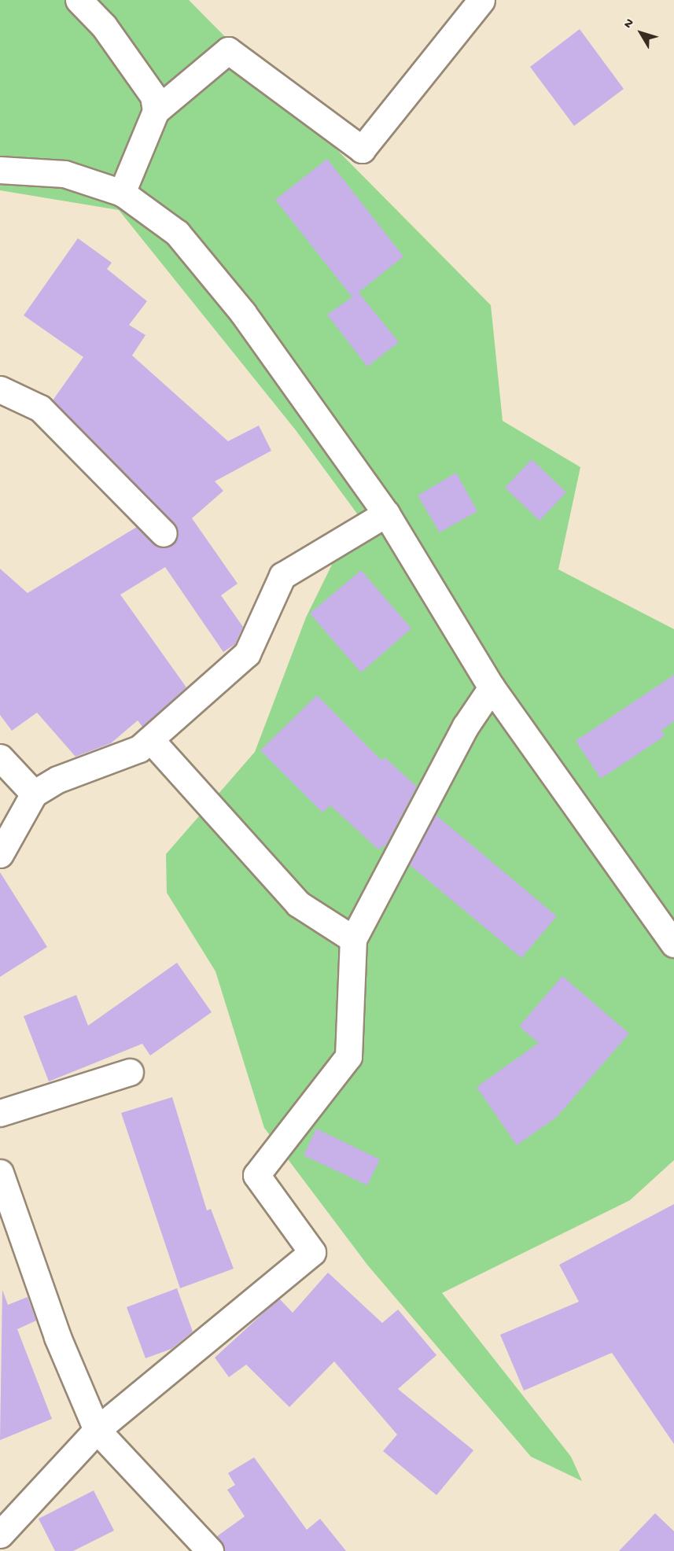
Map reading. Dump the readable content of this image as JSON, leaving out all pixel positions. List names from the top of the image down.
{
  "north": "top left"
}
